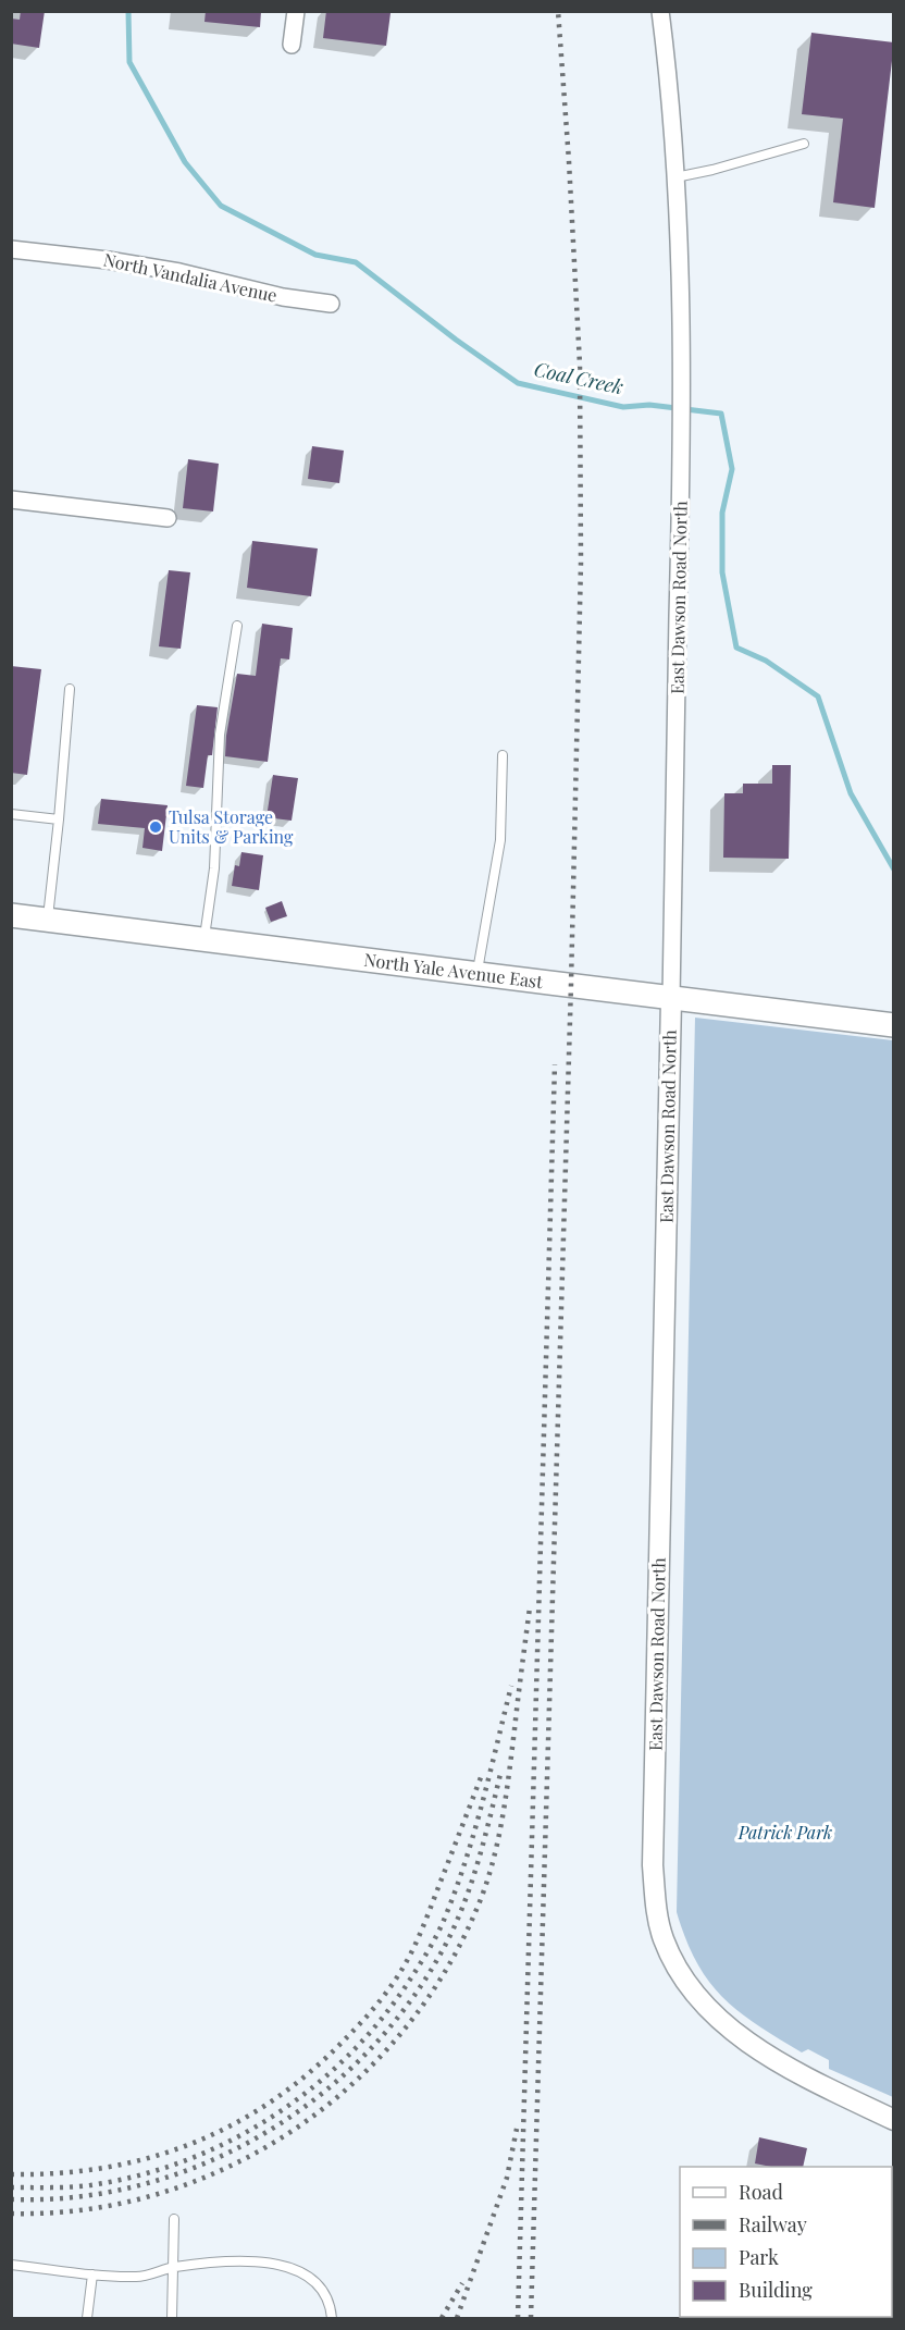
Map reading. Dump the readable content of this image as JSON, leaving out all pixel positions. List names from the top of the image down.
{
  "streets": {
    "main road": ["North Yale Avenue East"],
    "street": ["North Vandalia Avenue", "East Dawson Road North"]
  },
  "crossings": [
    ["East Dawson Road North", "North Yale Avenue East"]
  ],
  "water": ["Coal Creek"],
  "parks": ["Patrick Park"],
  "places": ["Tulsa Storage Units & Parking"],
  "legend": [
    "Road",
    "Railway",
    "Park",
    "Building"
  ]
}
